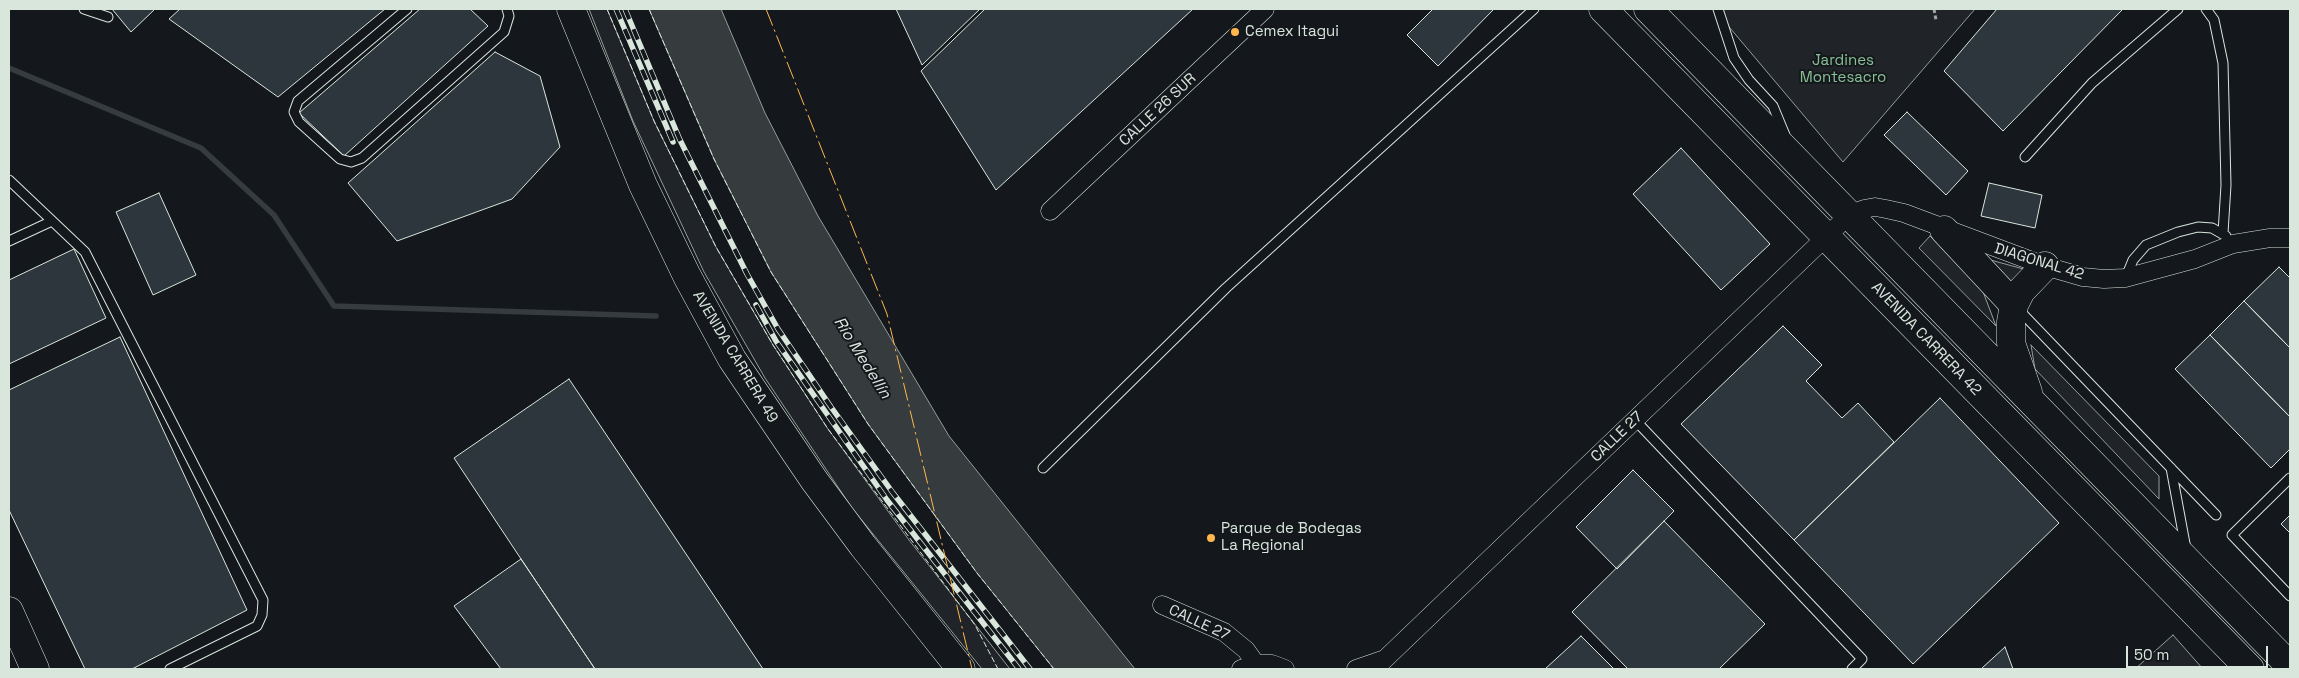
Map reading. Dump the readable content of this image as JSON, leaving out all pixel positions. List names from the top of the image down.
{
  "streets": {
    "main road": ["AVENIDA CARRERA 42", "AVENIDA CARRERA 49"],
    "street": ["CALLE 26 SUR", "DIAGONAL 42", "CALLE 27"]
  },
  "crossings": [
    ["DIAGONAL 42", "AVENIDA CARRERA 42"],
    ["DIAGONAL 42", "CALLE 27"],
    ["AVENIDA CARRERA 42", "CALLE 27"]
  ],
  "water": ["Río Medellín"],
  "parks": ["Jardines Montesacro"],
  "places": ["Cemex Itagui", "Parque de Bodegas La Regional"],
  "scale_bar": "50 m"
}
